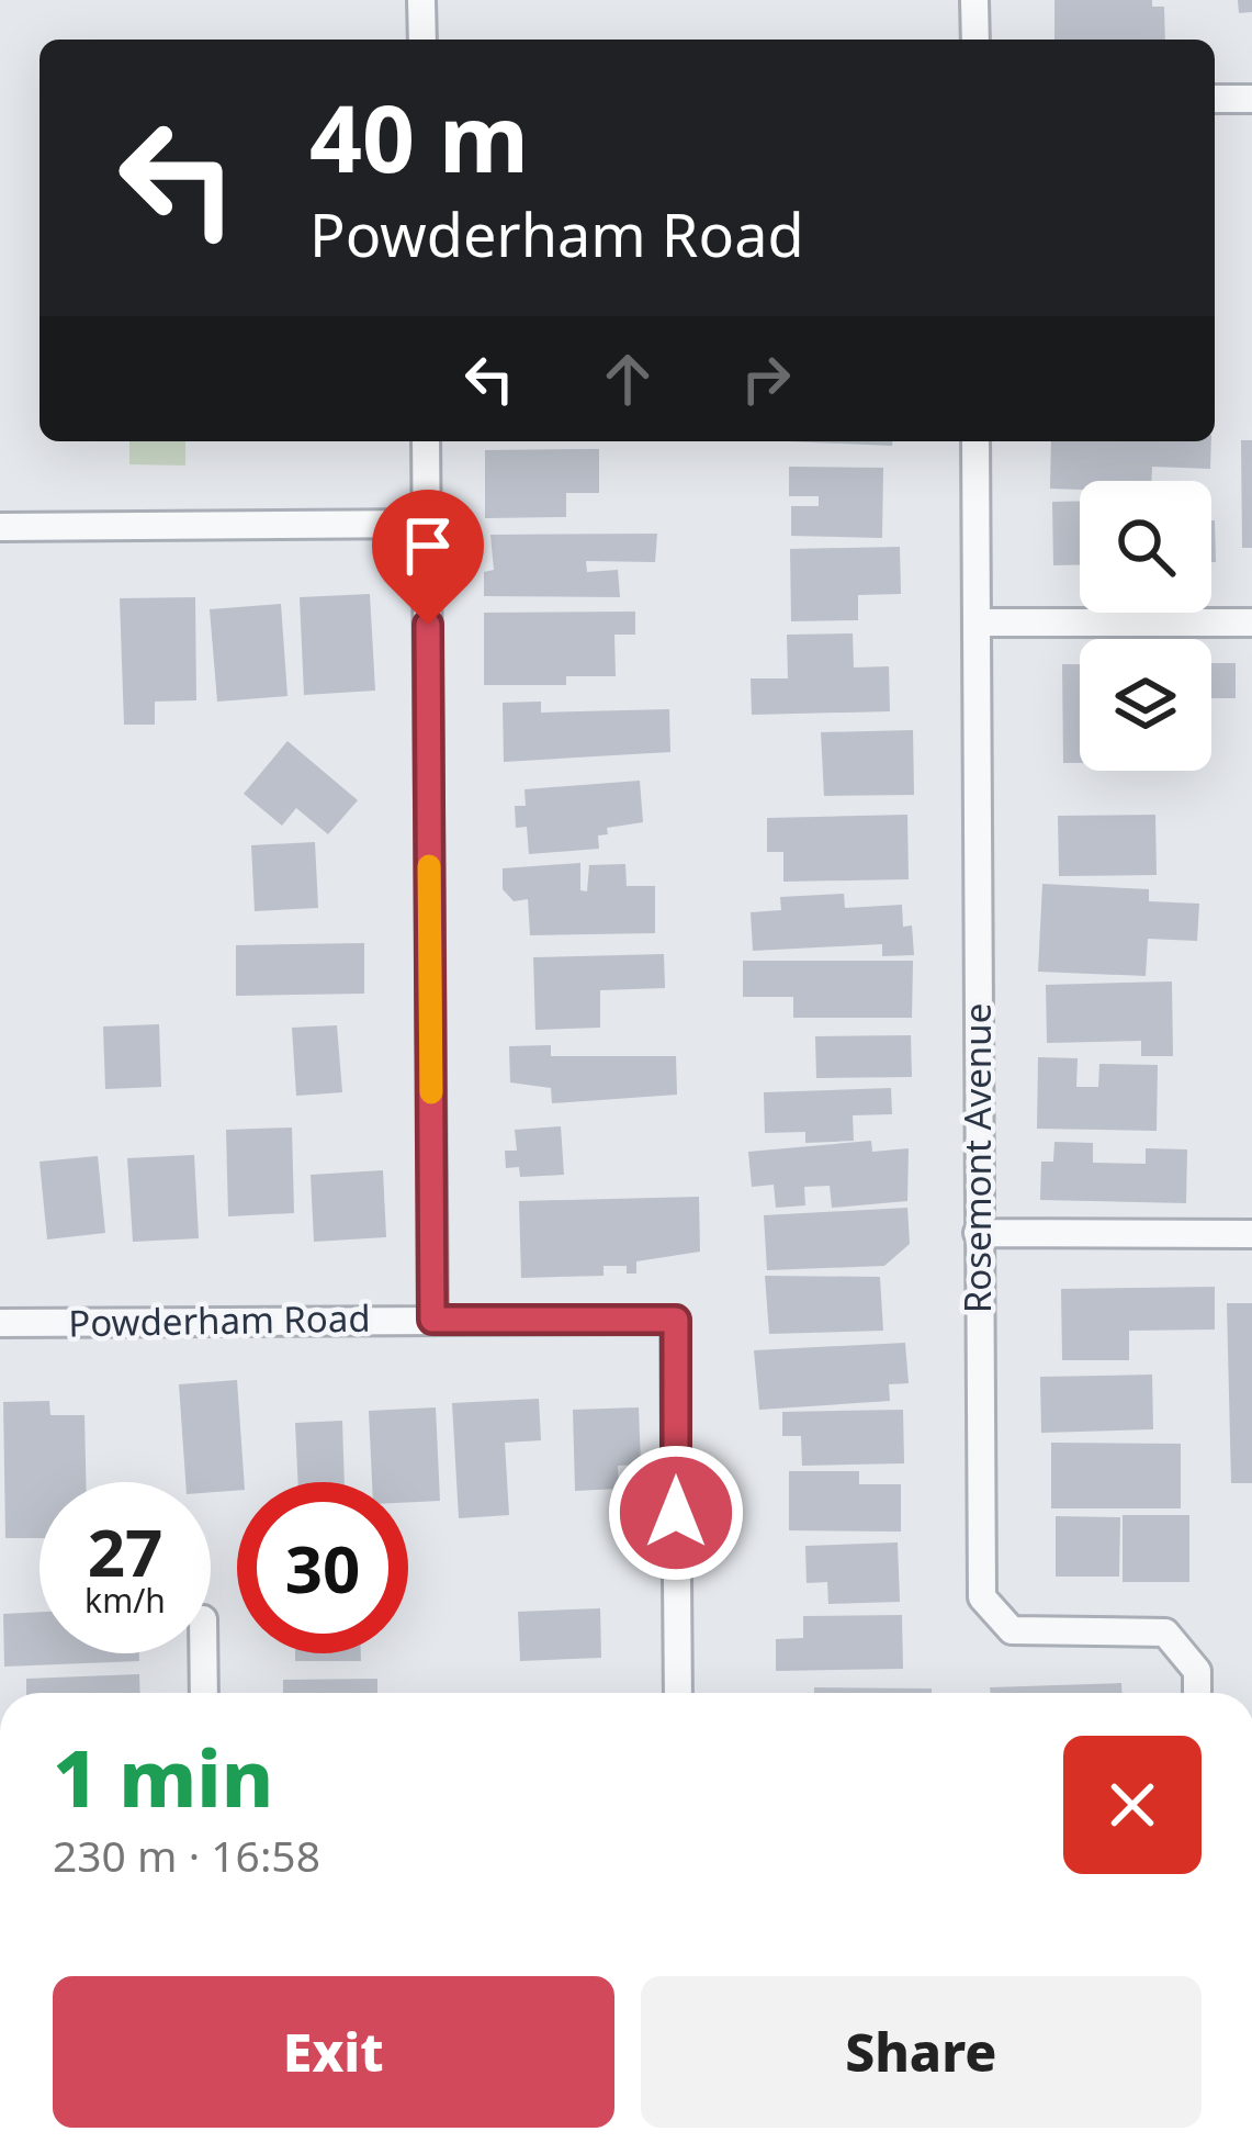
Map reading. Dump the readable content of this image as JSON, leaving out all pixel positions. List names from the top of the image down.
{
  "streets": {
    "street": ["Rosemont Avenue", "Powderham Road"]
  },
  "page": {
    "turn": ["40 m", "Powderham Road"],
    "speed": "27 km/h",
    "limit": "30",
    "heading": ["1 min", "230 m · 16:58"],
    "buttons": ["Exit", "Share"]
  }
}
